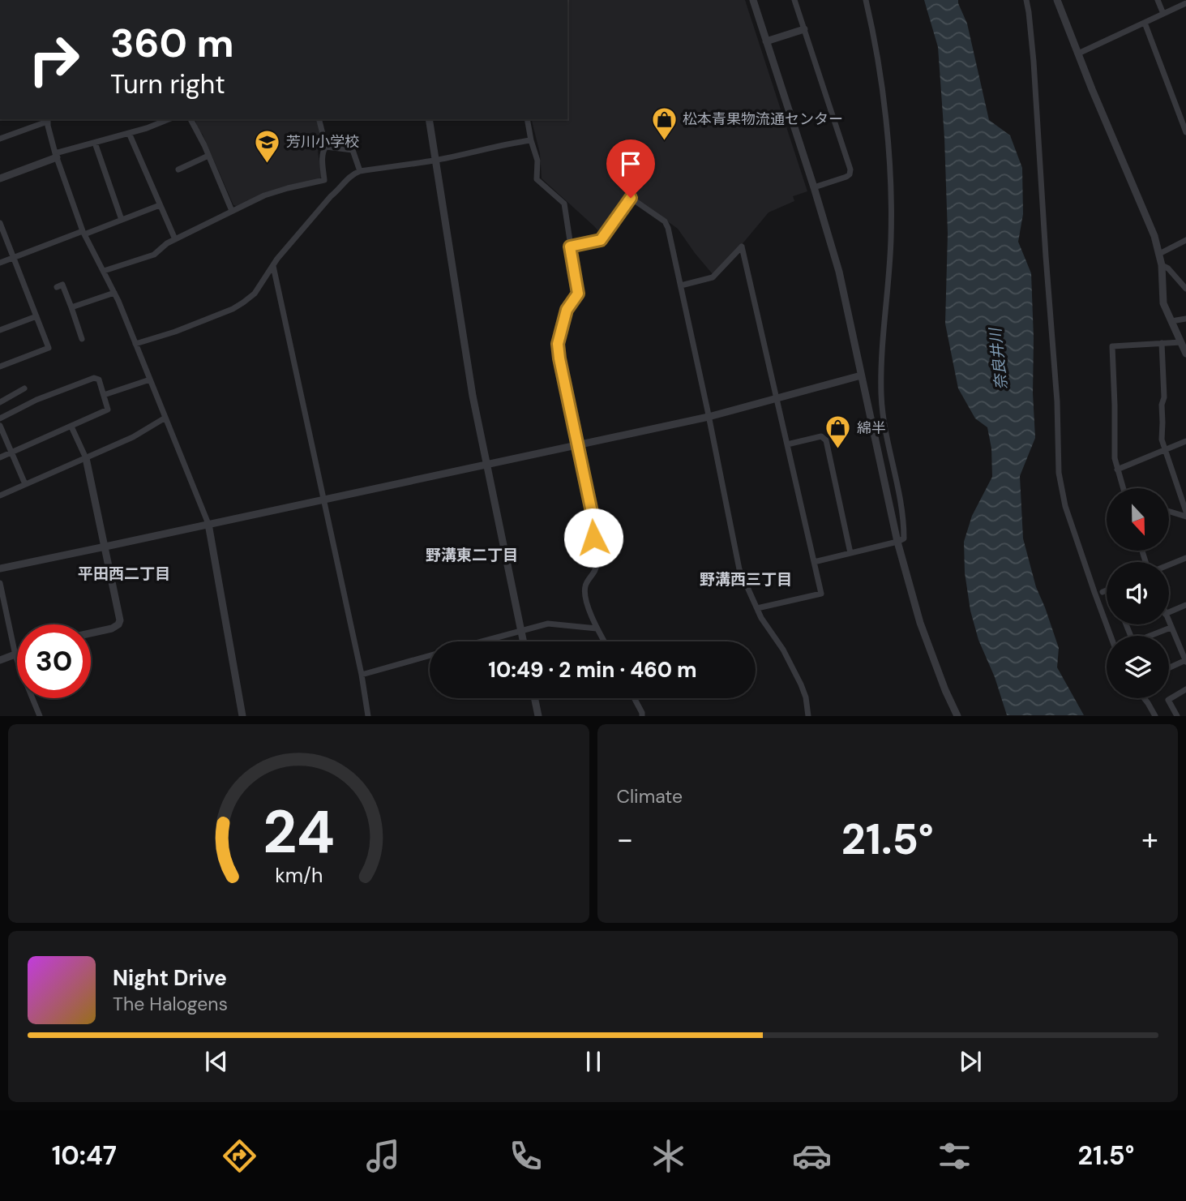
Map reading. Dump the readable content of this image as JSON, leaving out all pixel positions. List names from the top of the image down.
{
  "districts": ["野溝東二丁目", "平田西二丁目", "野溝西三丁目"],
  "water": ["奈良井川"],
  "places": {
    "shop": ["松本青果物流通センター", "綿半"],
    "school or university": ["芳川小学校"]
  },
  "north": "bottom",
  "page": {
    "turn": ["360 m", "Turn right"],
    "limit": "30",
    "trip": "10:49 · 2 min · 460 m",
    "tile": "Climate",
    "heat": ["−", "21.5°", "+"],
    "song": ["Night Drive", "The Halogens"],
    "tabs": ["10:47", "21.5°"],
    "gauge": ["24", "km/h"]
  }
}
